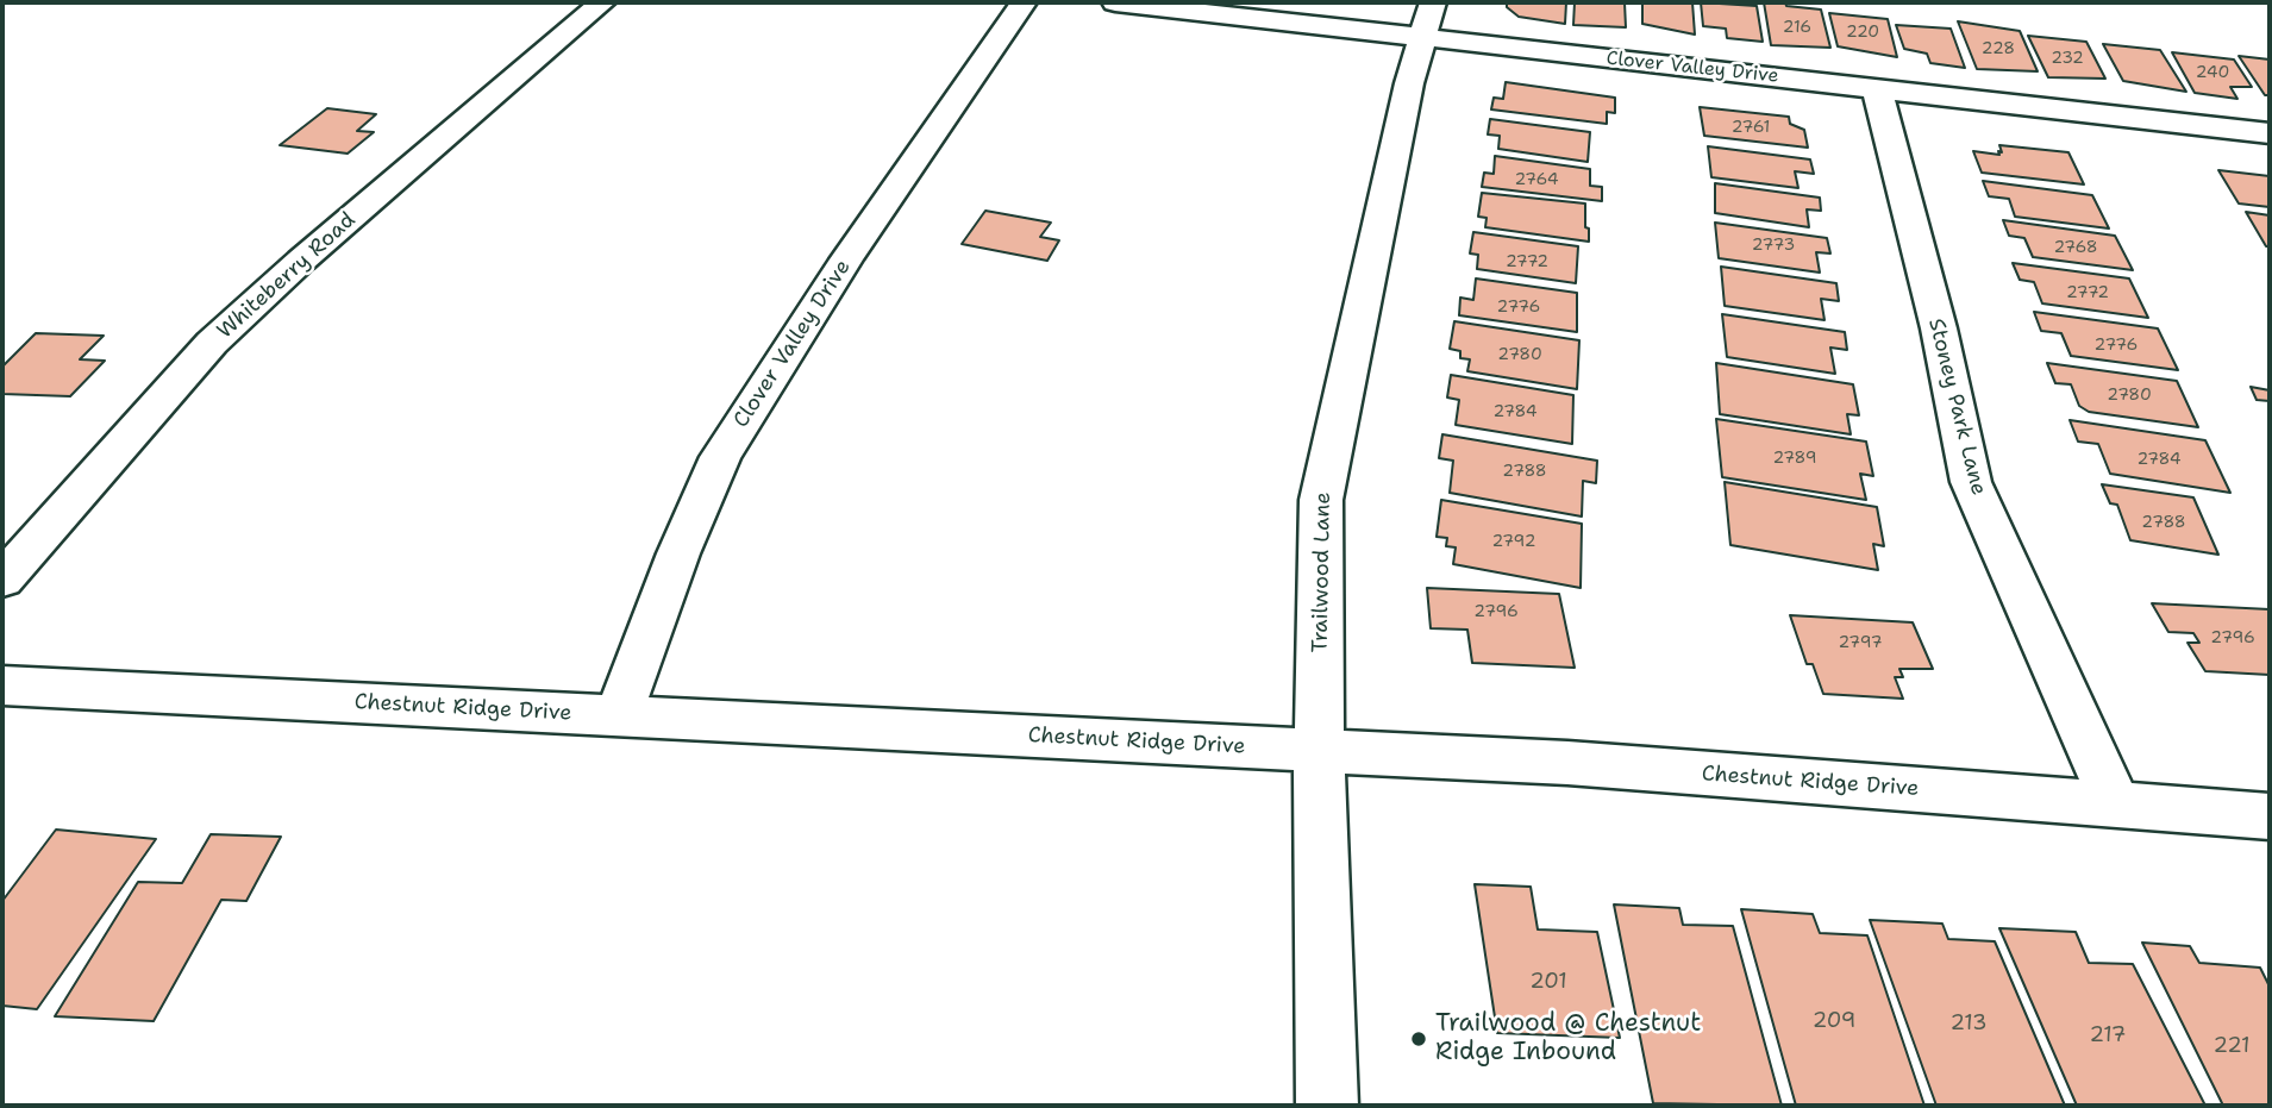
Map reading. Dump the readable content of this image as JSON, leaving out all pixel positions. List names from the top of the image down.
{
  "streets": {
    "street": [
      "Clover Valley Drive",
      "Whiteberry Road",
      "Stoney Park Lane",
      "Trailwood Lane",
      "Chestnut Ridge Drive"
    ]
  },
  "crossings": [
    ["Clover Valley Drive", "Stoney Park Lane"],
    ["Clover Valley Drive", "Trailwood Lane"],
    ["Clover Valley Drive", "Chestnut Ridge Drive"],
    ["Stoney Park Lane", "Chestnut Ridge Drive"],
    ["Trailwood Lane", "Chestnut Ridge Drive"]
  ],
  "places": ["Trailwood @ Chestnut Ridge Inbound"],
  "house_numbers": [
    "216",
    "220",
    "228",
    "232",
    "240",
    "2761",
    "2764",
    "2773",
    "2768",
    "2772",
    "2772",
    "2776",
    "2776",
    "2780",
    "2780",
    "2784",
    "2789",
    "2784",
    "2788",
    "2788",
    "2792",
    "2796",
    "2796",
    "2797",
    "201",
    "209",
    "213",
    "217",
    "221"
  ]
}
